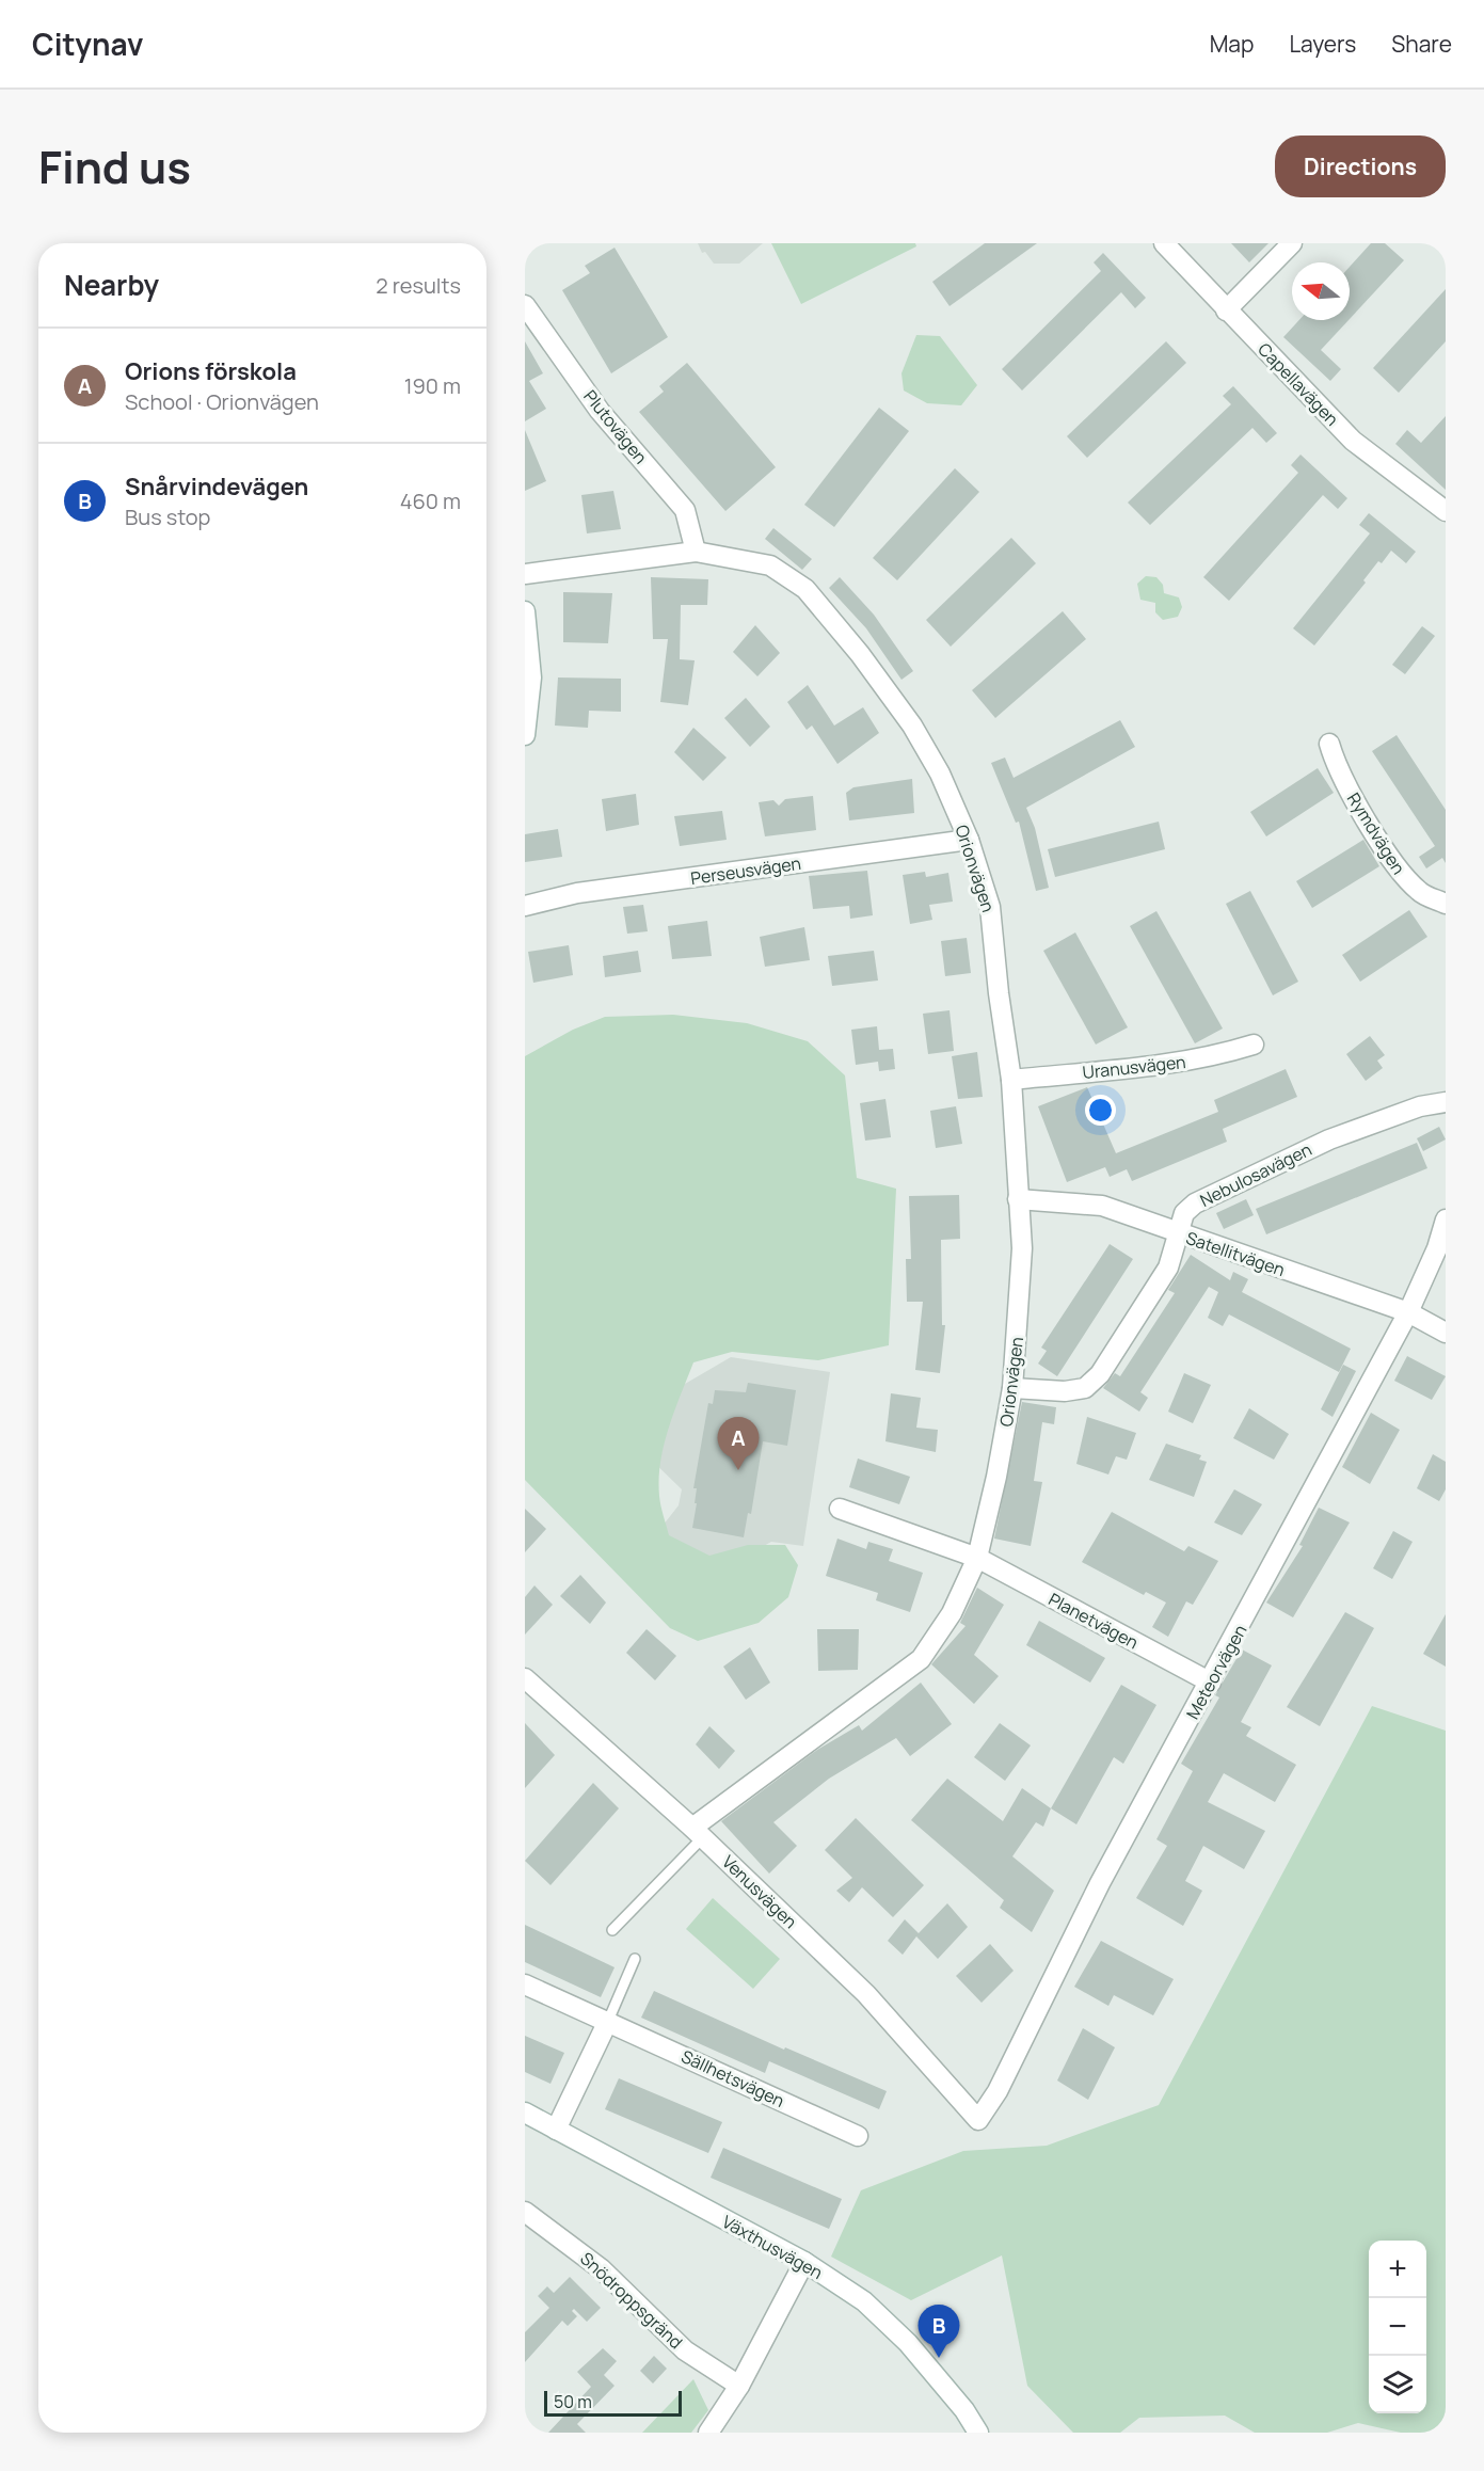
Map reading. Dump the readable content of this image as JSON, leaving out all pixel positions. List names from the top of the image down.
{
  "streets": {
    "street": [
      "Capellavägen",
      "Plutovägen",
      "Rymdvägen",
      "Orionvägen",
      "Perseusvägen",
      "Uranusvägen",
      "Nebulosavägen",
      "Satellitvägen",
      "Planetvägen",
      "Meteorvägen",
      "Venusvägen",
      "Sällhetsvägen",
      "Växthusvägen",
      "Snödroppsgränd"
    ]
  },
  "crossings": [
    ["Plutovägen", "Orionvägen"],
    ["Orionvägen", "Perseusvägen"],
    ["Orionvägen", "Uranusvägen"],
    ["Orionvägen", "Nebulosavägen"],
    ["Orionvägen", "Satellitvägen"],
    ["Orionvägen", "Planetvägen"],
    ["Orionvägen", "Venusvägen"],
    ["Nebulosavägen", "Satellitvägen"],
    ["Satellitvägen", "Meteorvägen"],
    ["Planetvägen", "Meteorvägen"],
    ["Meteorvägen", "Venusvägen"]
  ],
  "scale_bar": "50 m",
  "north": "left",
  "page": {
    "header": "Citynav",
    "nav": ["Map", "Layers", "Share"],
    "title": "Find us",
    "buttons": "Directions",
    "heading": ["Nearby", "2 results"],
    "list": [
      {
        "mark": "A",
        "name": "Orions förskola",
        "note": "School · Orionvägen",
        "value": "190 m"
      },
      {
        "mark": "B",
        "name": "Snårvindevägen",
        "note": "Bus stop",
        "value": "460 m"
      }
    ],
    "pins": ["A", "B"],
    "map_buttons": ["+", "−"],
    "scale": "50 m"
  }
}
